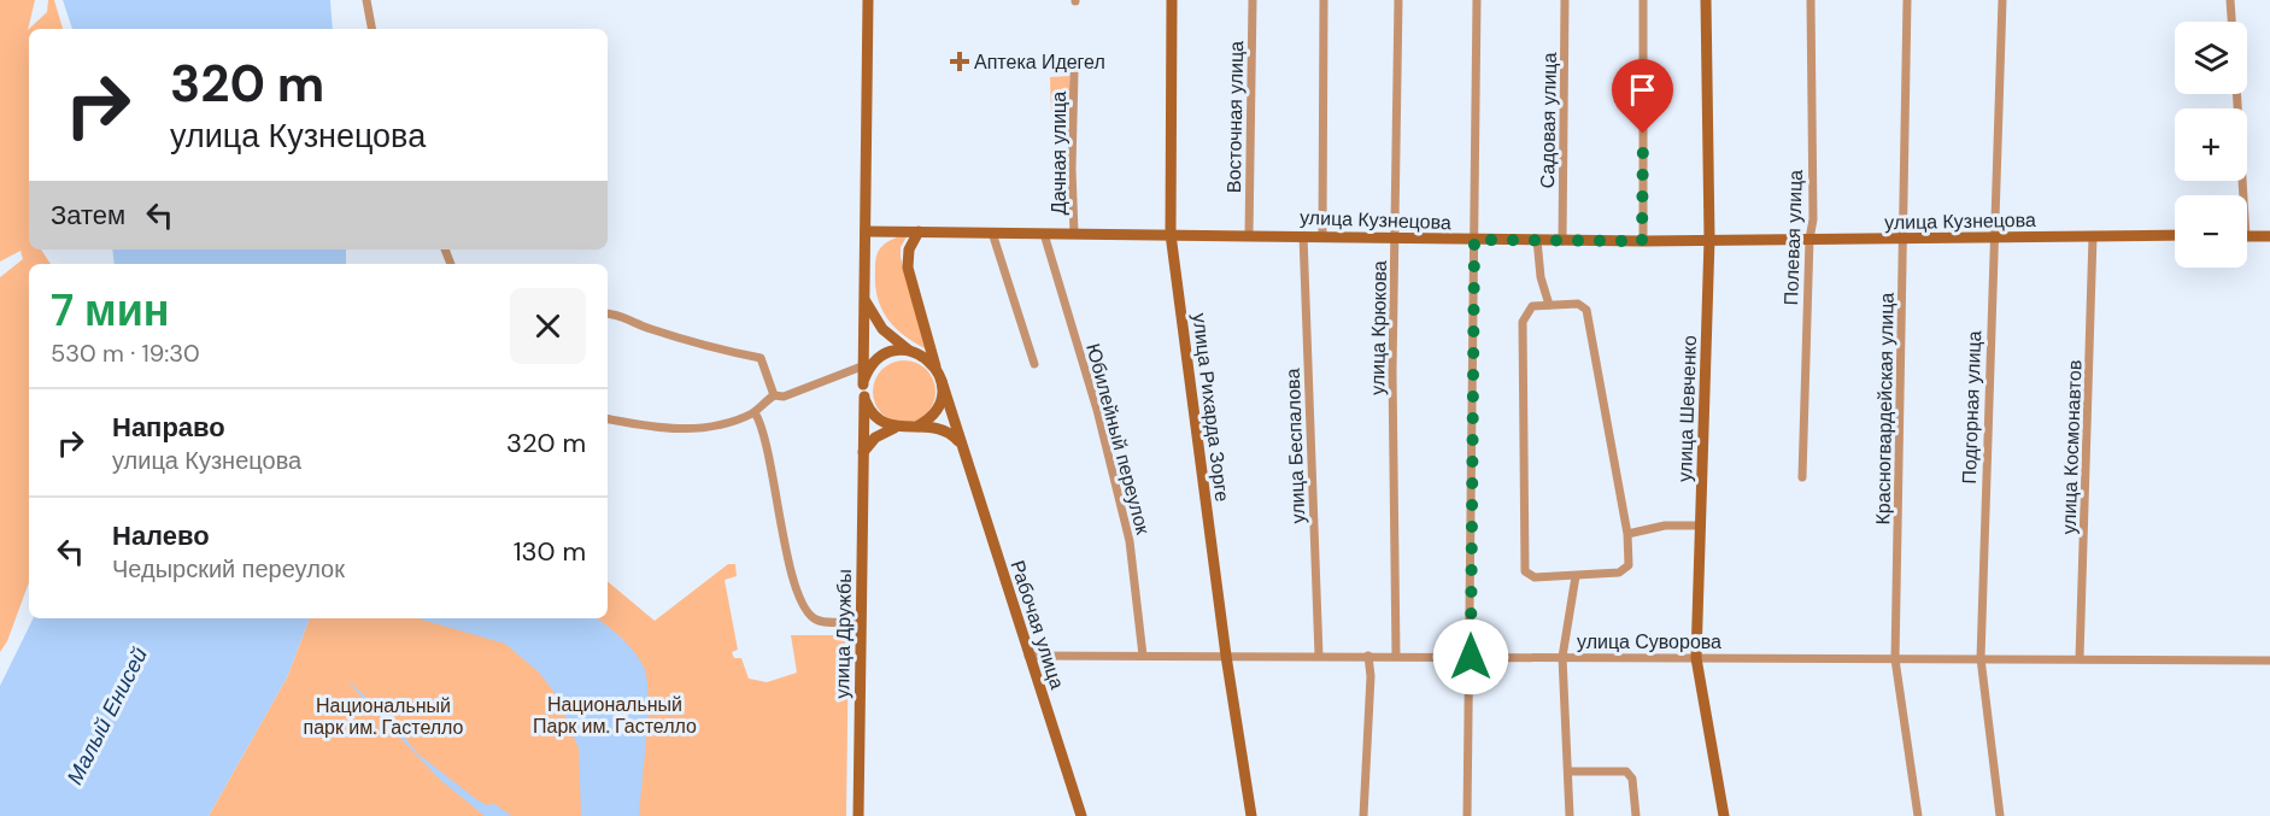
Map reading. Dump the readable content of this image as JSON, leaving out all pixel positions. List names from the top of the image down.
{
  "streets": {
    "street": [
      "Восточная улица",
      "Садовая улица",
      "Дачная улица",
      "улица Кузнецова",
      "Полевая улица",
      "улица Крюкова",
      "улица Рихарда Зорге",
      "Подгорная улица",
      "улица Шевченко",
      "Красногвардейская улица",
      "Юбилейный переулок",
      "улица Беспалова",
      "улица Космонавтов",
      "Рабочая улица",
      "улица Дружбы",
      "улица Суворова"
    ]
  },
  "crossings": [
    ["Восточная улица", "улица Кузнецова"],
    ["Садовая улица", "улица Кузнецова"],
    ["Дачная улица", "улица Кузнецова"],
    ["улица Кузнецова", "Полевая улица"],
    ["улица Кузнецова", "улица Крюкова"],
    ["улица Кузнецова", "улица Рихарда Зорге"],
    ["улица Кузнецова", "Подгорная улица"],
    ["улица Кузнецова", "улица Шевченко"],
    ["улица Кузнецова", "Красногвардейская улица"],
    ["улица Кузнецова", "Юбилейный переулок"],
    ["улица Кузнецова", "улица Беспалова"],
    ["улица Кузнецова", "улица Космонавтов"],
    ["улица Кузнецова", "Рабочая улица"],
    ["улица Крюкова", "улица Суворова"],
    ["улица Рихарда Зорге", "улица Суворова"],
    ["Подгорная улица", "улица Суворова"],
    ["улица Шевченко", "улица Суворова"],
    ["Красногвардейская улица", "улица Суворова"],
    ["Юбилейный переулок", "улица Суворова"],
    ["улица Беспалова", "улица Суворова"],
    ["улица Космонавтов", "улица Суворова"],
    ["Рабочая улица", "улица Дружбы"],
    ["Рабочая улица", "улица Суворова"]
  ],
  "water": ["Малый Енисей"],
  "parks": ["Национальный Парк им. Гастелло", "Национальный парк им. Гастелло"],
  "places": {
    "health": ["Аптека Идегел"]
  },
  "page": {
    "map_buttons": ["+", "−"],
    "turn": ["320 m", "улица Кузнецова"],
    "then": "Затем",
    "heading": ["7 мин", "530 m · 19:30"],
    "list": [
      {
        "name": "Направо",
        "note": "улица Кузнецова",
        "value": "320 m"
      },
      {
        "name": "Налево",
        "note": "Чедырский переулок",
        "value": "130 m"
      }
    ]
  }
}
